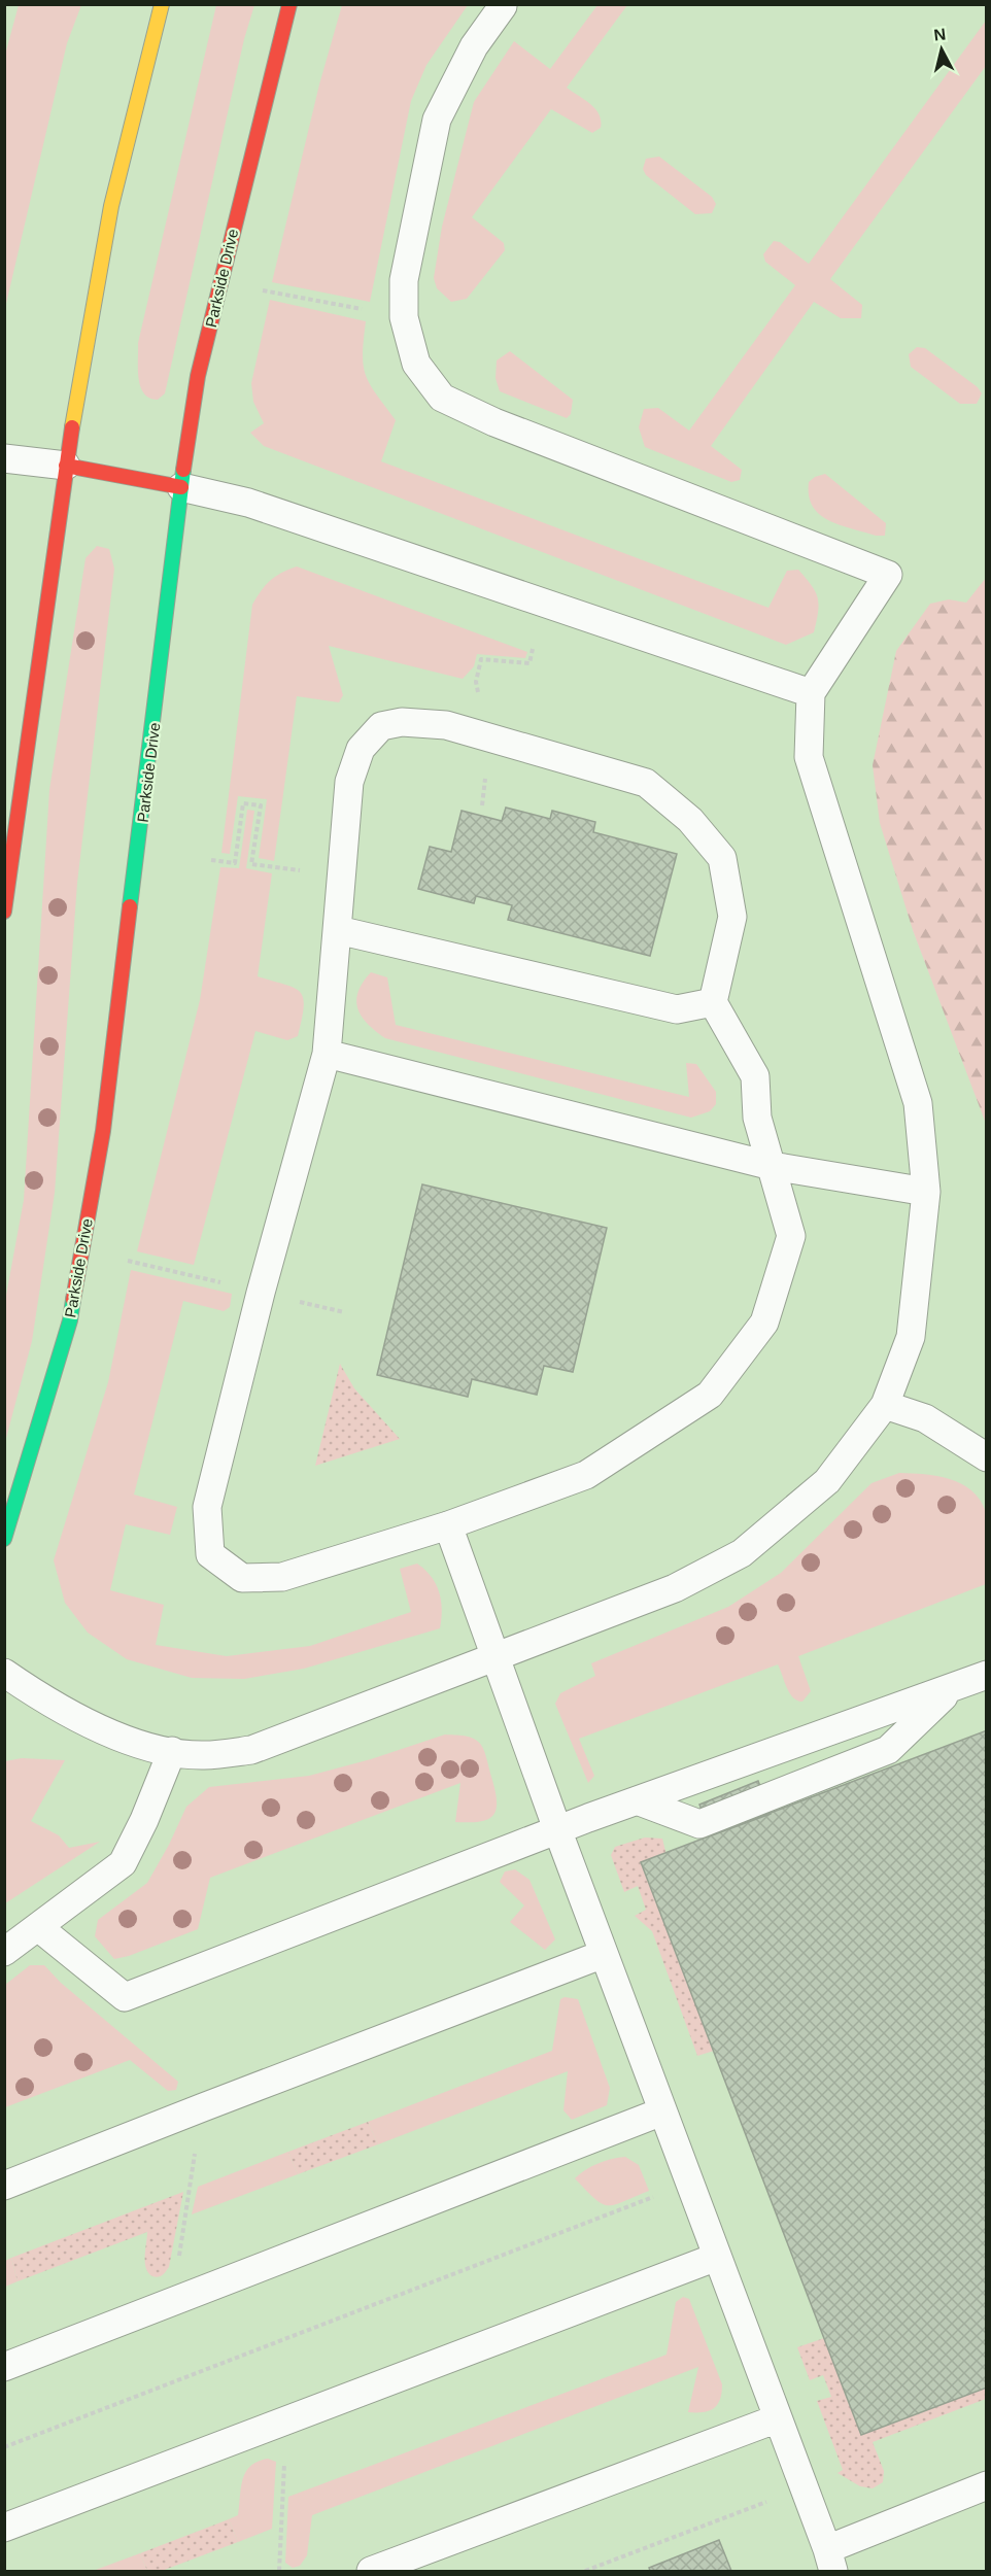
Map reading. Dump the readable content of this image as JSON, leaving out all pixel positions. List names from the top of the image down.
{
  "streets": {
    "street": ["Parkside Drive"]
  },
  "north": "top"
}
